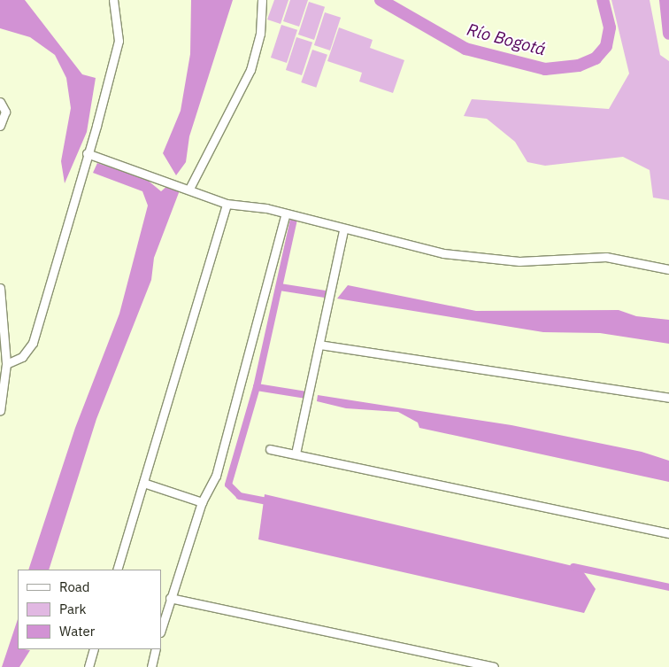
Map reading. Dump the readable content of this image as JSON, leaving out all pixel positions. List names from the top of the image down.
{
  "water": ["Río Bogotá"],
  "legend": ["Road", "Park", "Water"]
}
